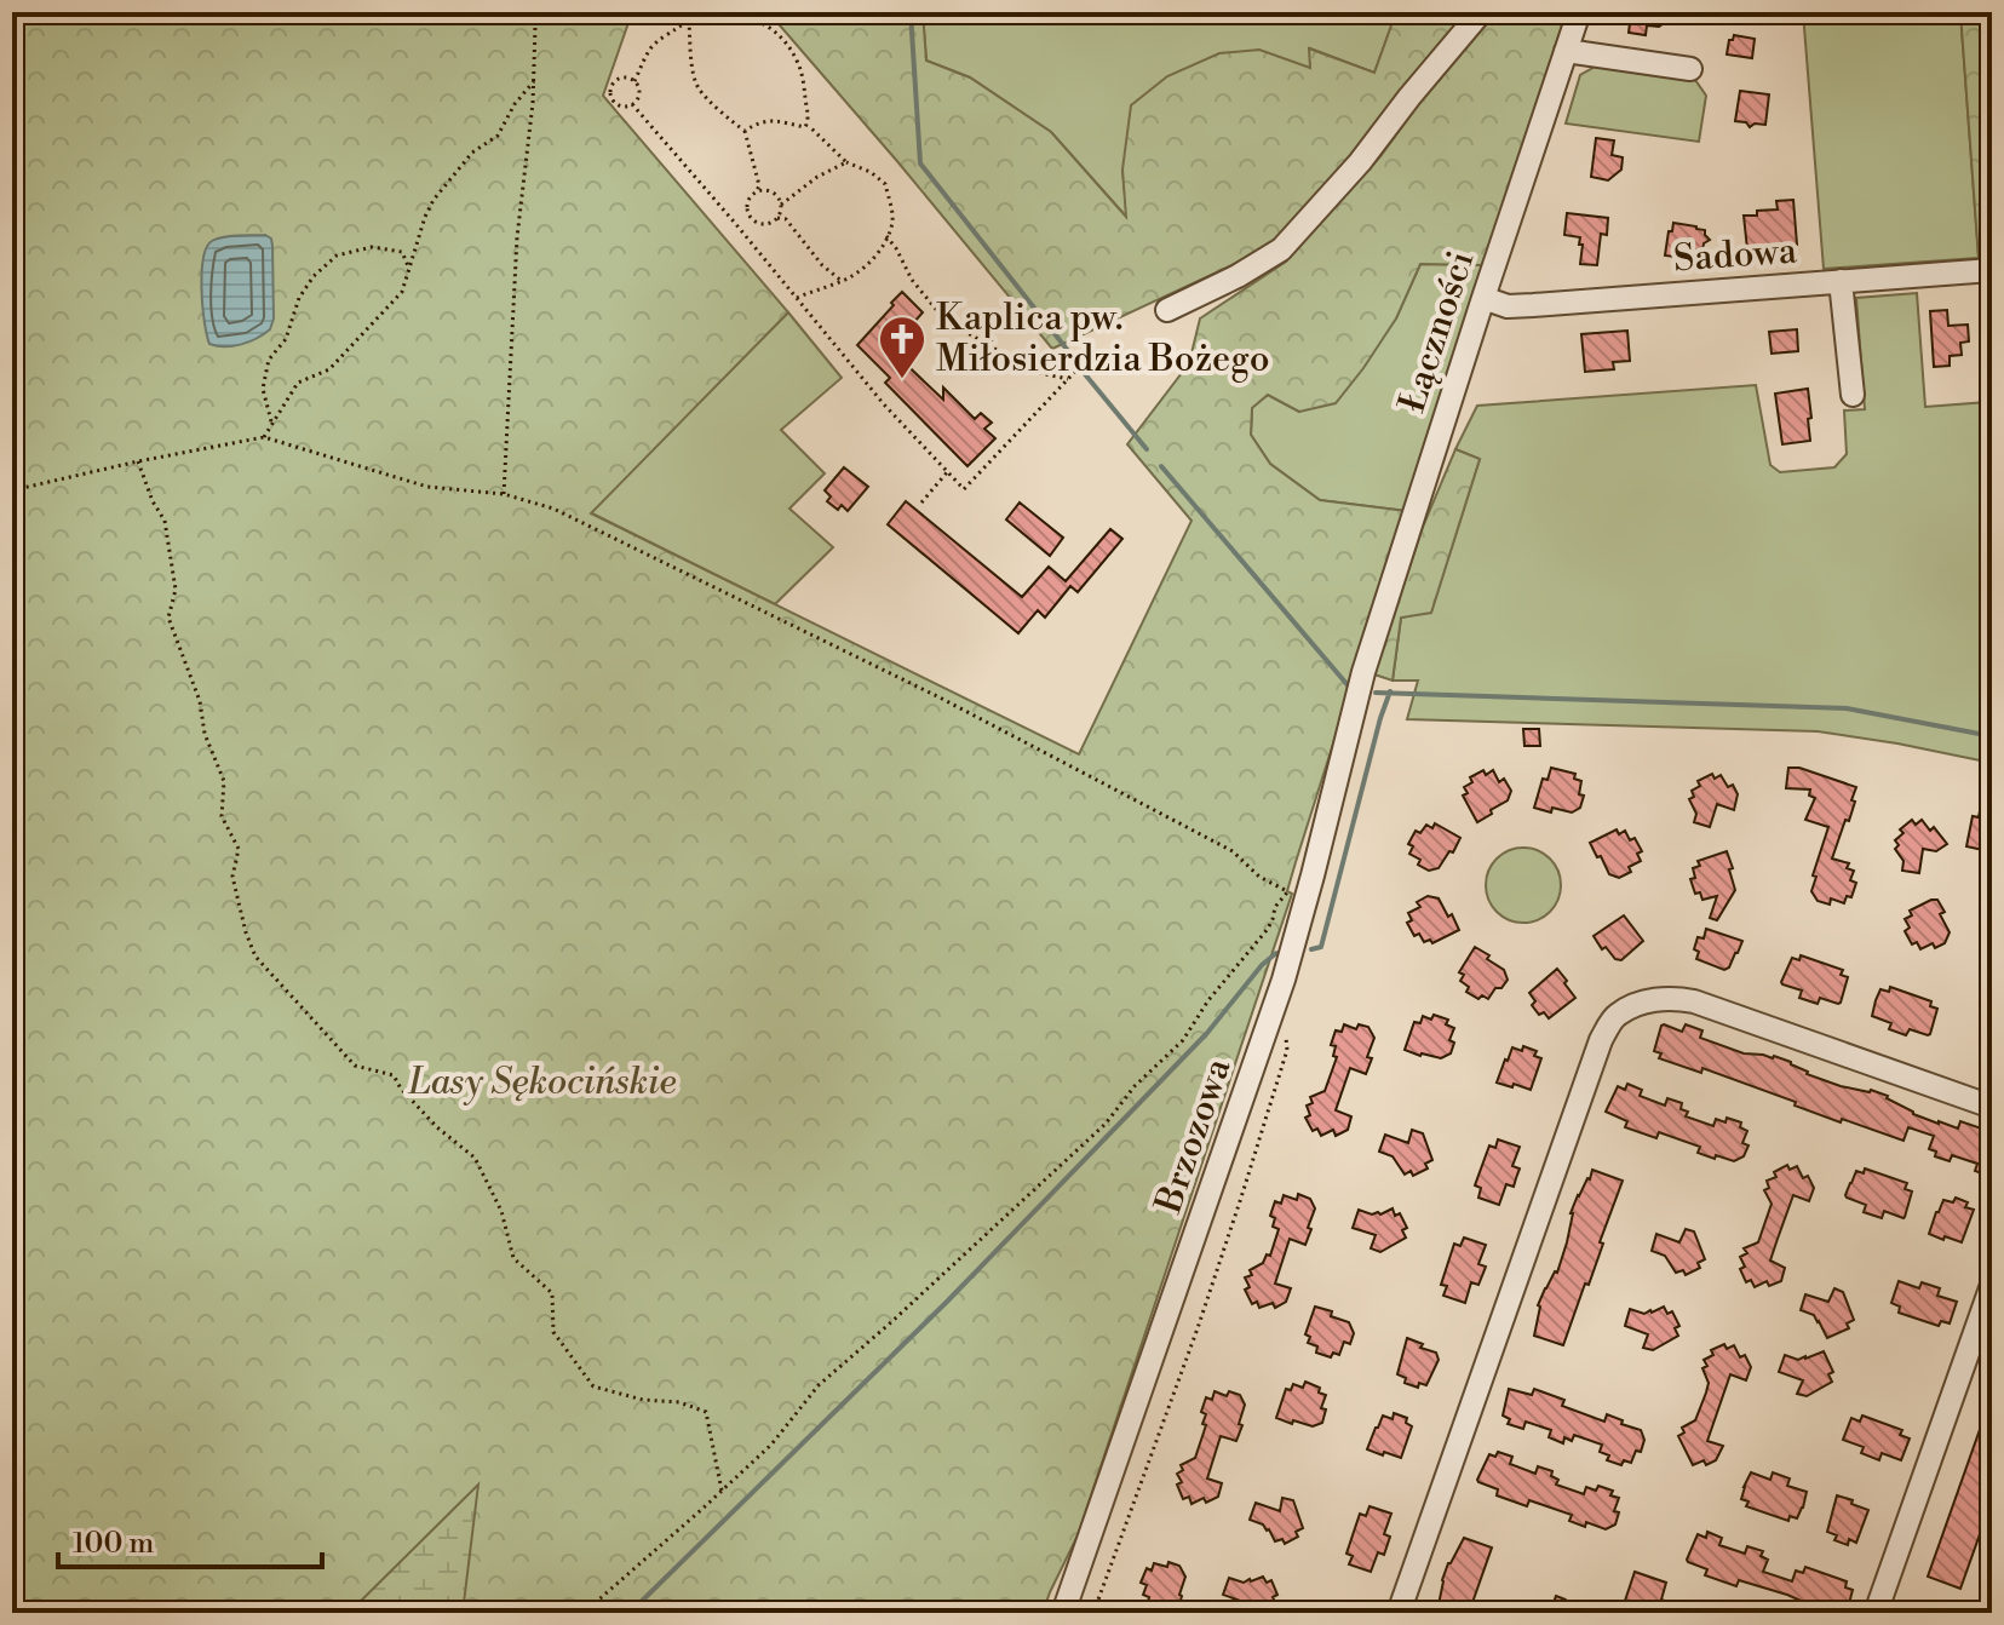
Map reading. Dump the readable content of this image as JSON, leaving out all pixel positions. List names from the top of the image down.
{
  "streets": {
    "street": ["Sadowa", "Łączności", "Brzozowa"]
  },
  "crossings": [
    ["Sadowa", "Łączności"],
    ["Łączności", "Brzozowa"]
  ],
  "parks": ["Lasy Sękocińskie"],
  "places": {
    "church": ["Kaplica pw. Miłosierdzia Bożego"]
  },
  "scale_bar": "100 m"
}
